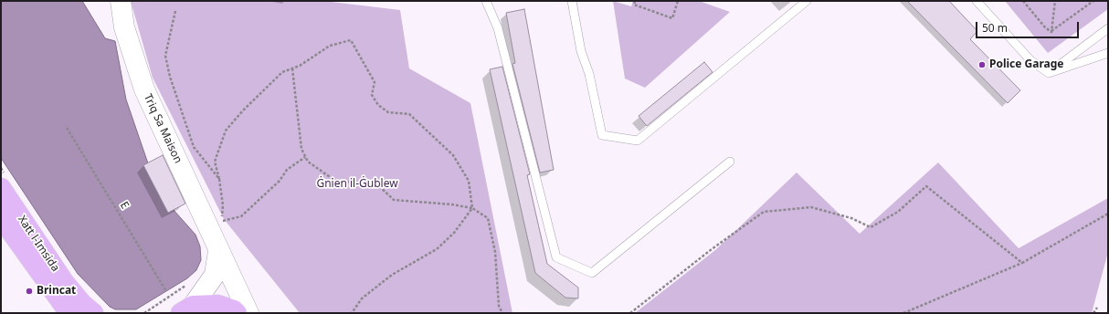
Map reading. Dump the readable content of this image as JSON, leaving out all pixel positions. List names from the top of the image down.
{
  "streets": {
    "highway": ["Xatt l-Imsida"],
    "street": ["Triq Sa Maison"],
    "path": ["E"]
  },
  "parks": ["Ġnien il-Ġublew"],
  "places": ["Police Garage", "Brincat"],
  "scale_bar": "50 m"
}
